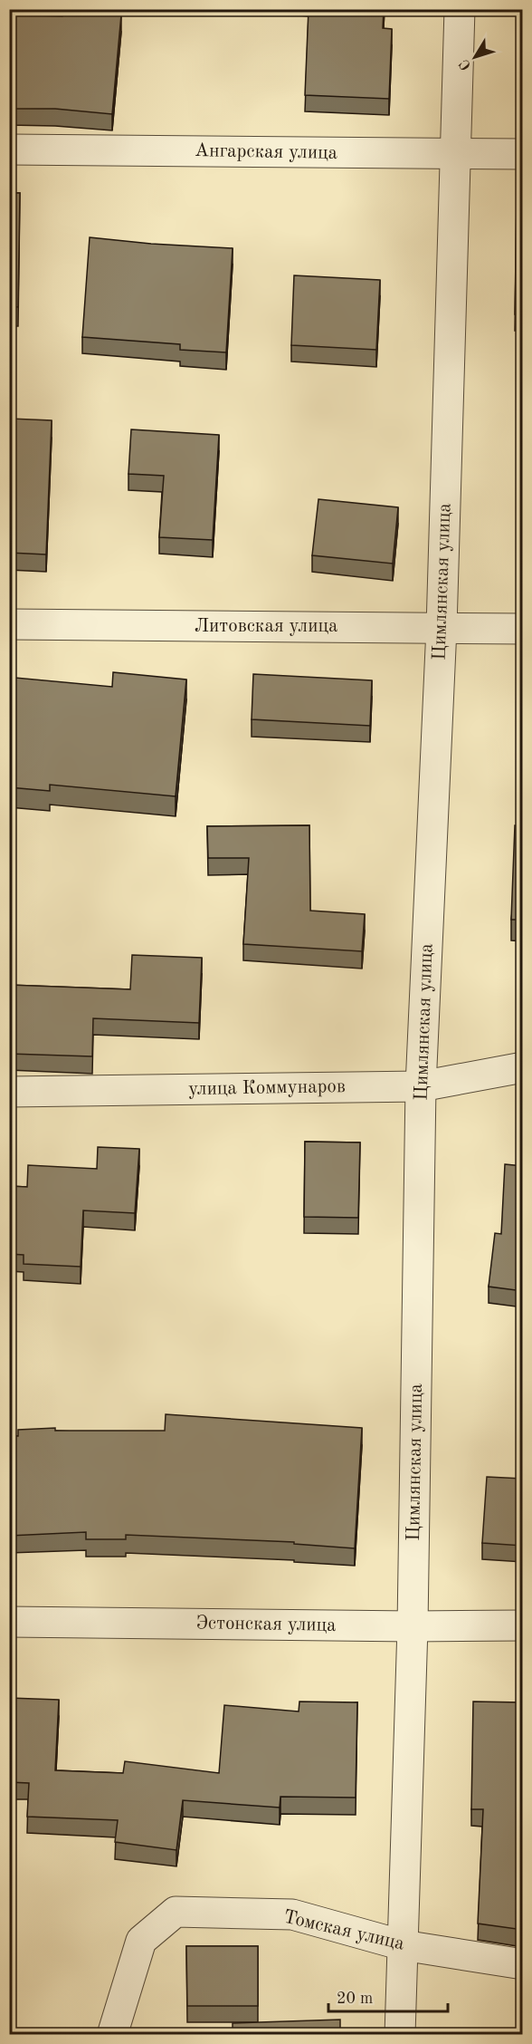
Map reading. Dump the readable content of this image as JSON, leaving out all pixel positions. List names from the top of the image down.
{
  "streets": {
    "street": [
      "Ангарская улица",
      "Цимлянская улица",
      "Литовская улица",
      "улица Коммунаров",
      "Эстонская улица",
      "Томская улица"
    ]
  },
  "crossings": [
    ["Ангарская улица", "Цимлянская улица"],
    ["Цимлянская улица", "Литовская улица"],
    ["Цимлянская улица", "улица Коммунаров"],
    ["Цимлянская улица", "Эстонская улица"],
    ["Цимлянская улица", "Томская улица"]
  ],
  "scale_bar": "20 m",
  "north": "bottom left"
}
